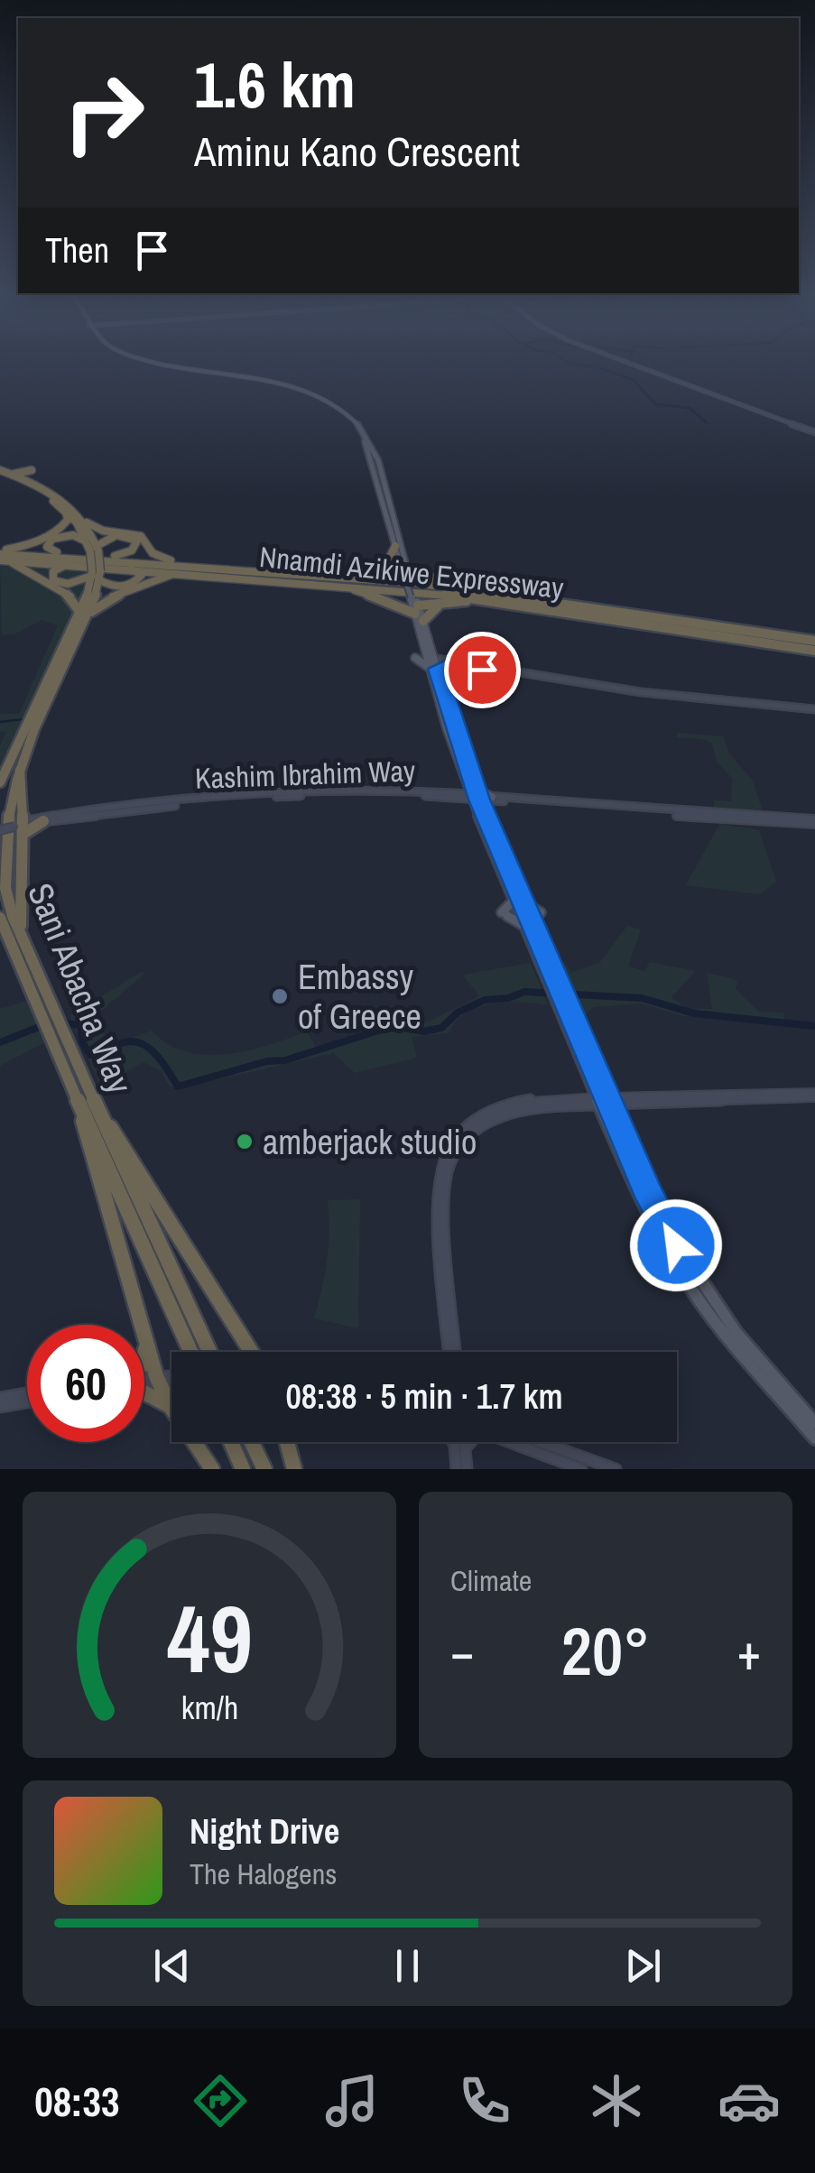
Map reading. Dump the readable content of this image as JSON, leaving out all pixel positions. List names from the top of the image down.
{
  "streets": {
    "highway": ["Nnamdi Azikiwe Expressway", "Sani Abacha Way"],
    "main road": ["Kashim Ibrahim Way"]
  },
  "places": ["Embassy of Greece", "amberjack studio"],
  "page": {
    "turn": ["1.6 km", "Aminu Kano Crescent"],
    "then": "Then",
    "limit": "60",
    "trip": "08:38 · 5 min · 1.7 km",
    "tile": "Climate",
    "heat": ["−", "20°", "+"],
    "song": ["Night Drive", "The Halogens"],
    "tabs": "08:33",
    "gauge": ["49", "km/h"]
  }
}
